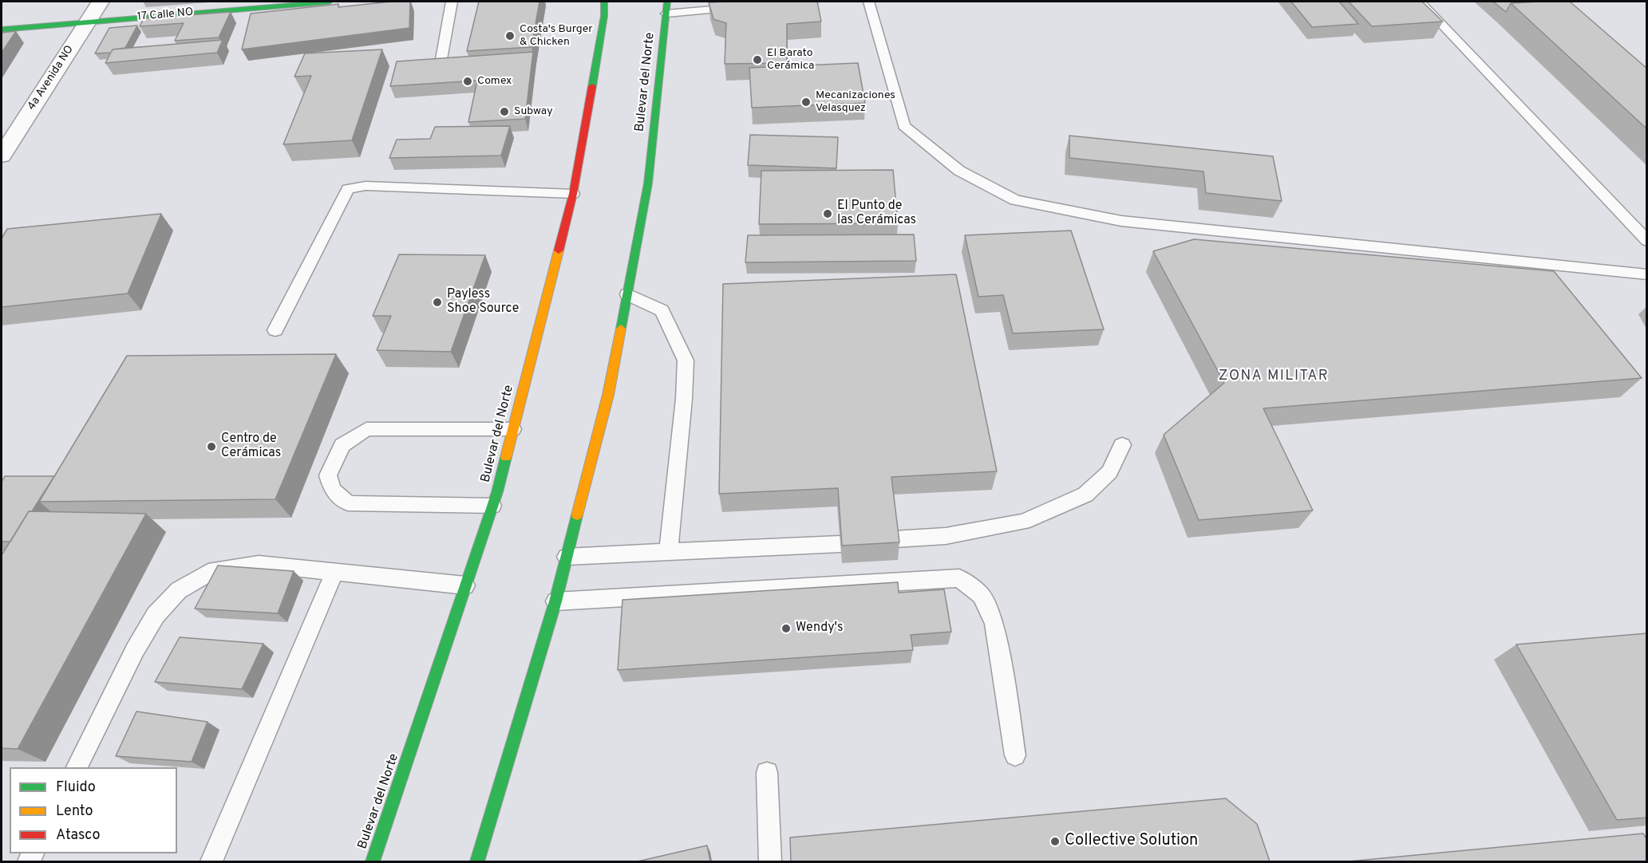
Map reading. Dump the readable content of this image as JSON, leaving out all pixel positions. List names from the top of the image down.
{
  "streets": {
    "main road": ["17 Calle NO", "Bulevar del Norte"],
    "street": ["4a Avenida NO"]
  },
  "crossings": [
    ["17 Calle NO", "4a Avenida NO"]
  ],
  "districts": ["ZONA MILITAR"],
  "places": [
    "Costa's Burger & Chicken",
    "El Barato Cerámica",
    "Comex",
    "Mecanizaciones Velasquez",
    "Subway",
    "El Punto de las Cerámicas",
    "Payless Shoe Source",
    "Centro de Cerámicas",
    "Wendy's",
    "Collective Solution"
  ],
  "legend": ["Fluido", "Lento", "Atasco"]
}
